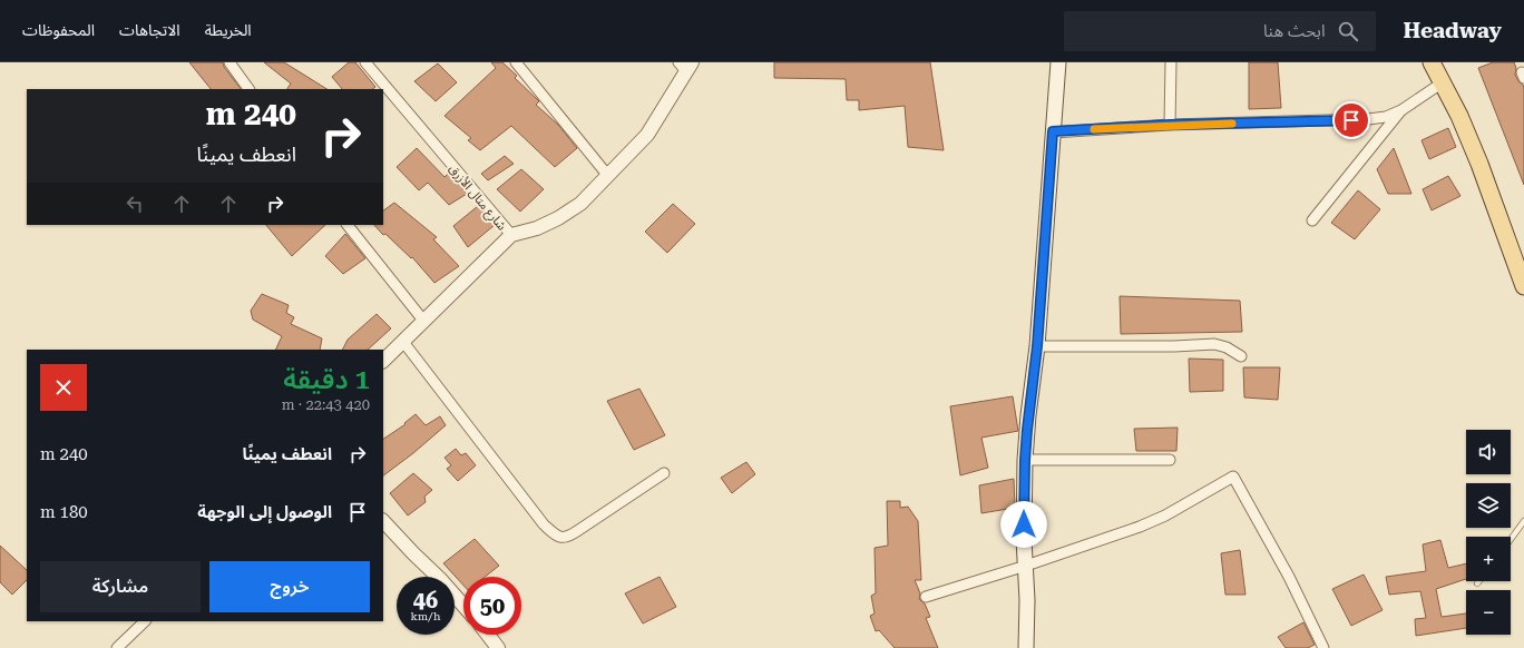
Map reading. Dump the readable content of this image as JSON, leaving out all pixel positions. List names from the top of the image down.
{
  "streets": {
    "street": ["شارع متال الأزرق"]
  },
  "page": {
    "header": "Headway",
    "search": "ابحث هنا",
    "nav": ["الخريطة", "الاتجاهات", "المحفوظات"],
    "turn": ["240 m", "انعطف يمينًا"],
    "heading": ["1 دقيقة", "420 m · 22:43"],
    "list": [
      {
        "name": "انعطف يمينًا",
        "value": "240 m"
      },
      {
        "name": "الوصول إلى الوجهة",
        "value": "180 m"
      }
    ],
    "map_buttons": ["+", "−"],
    "buttons": ["خروج", "مشاركة"],
    "speed": "46 km/h",
    "limit": "50"
  }
}
